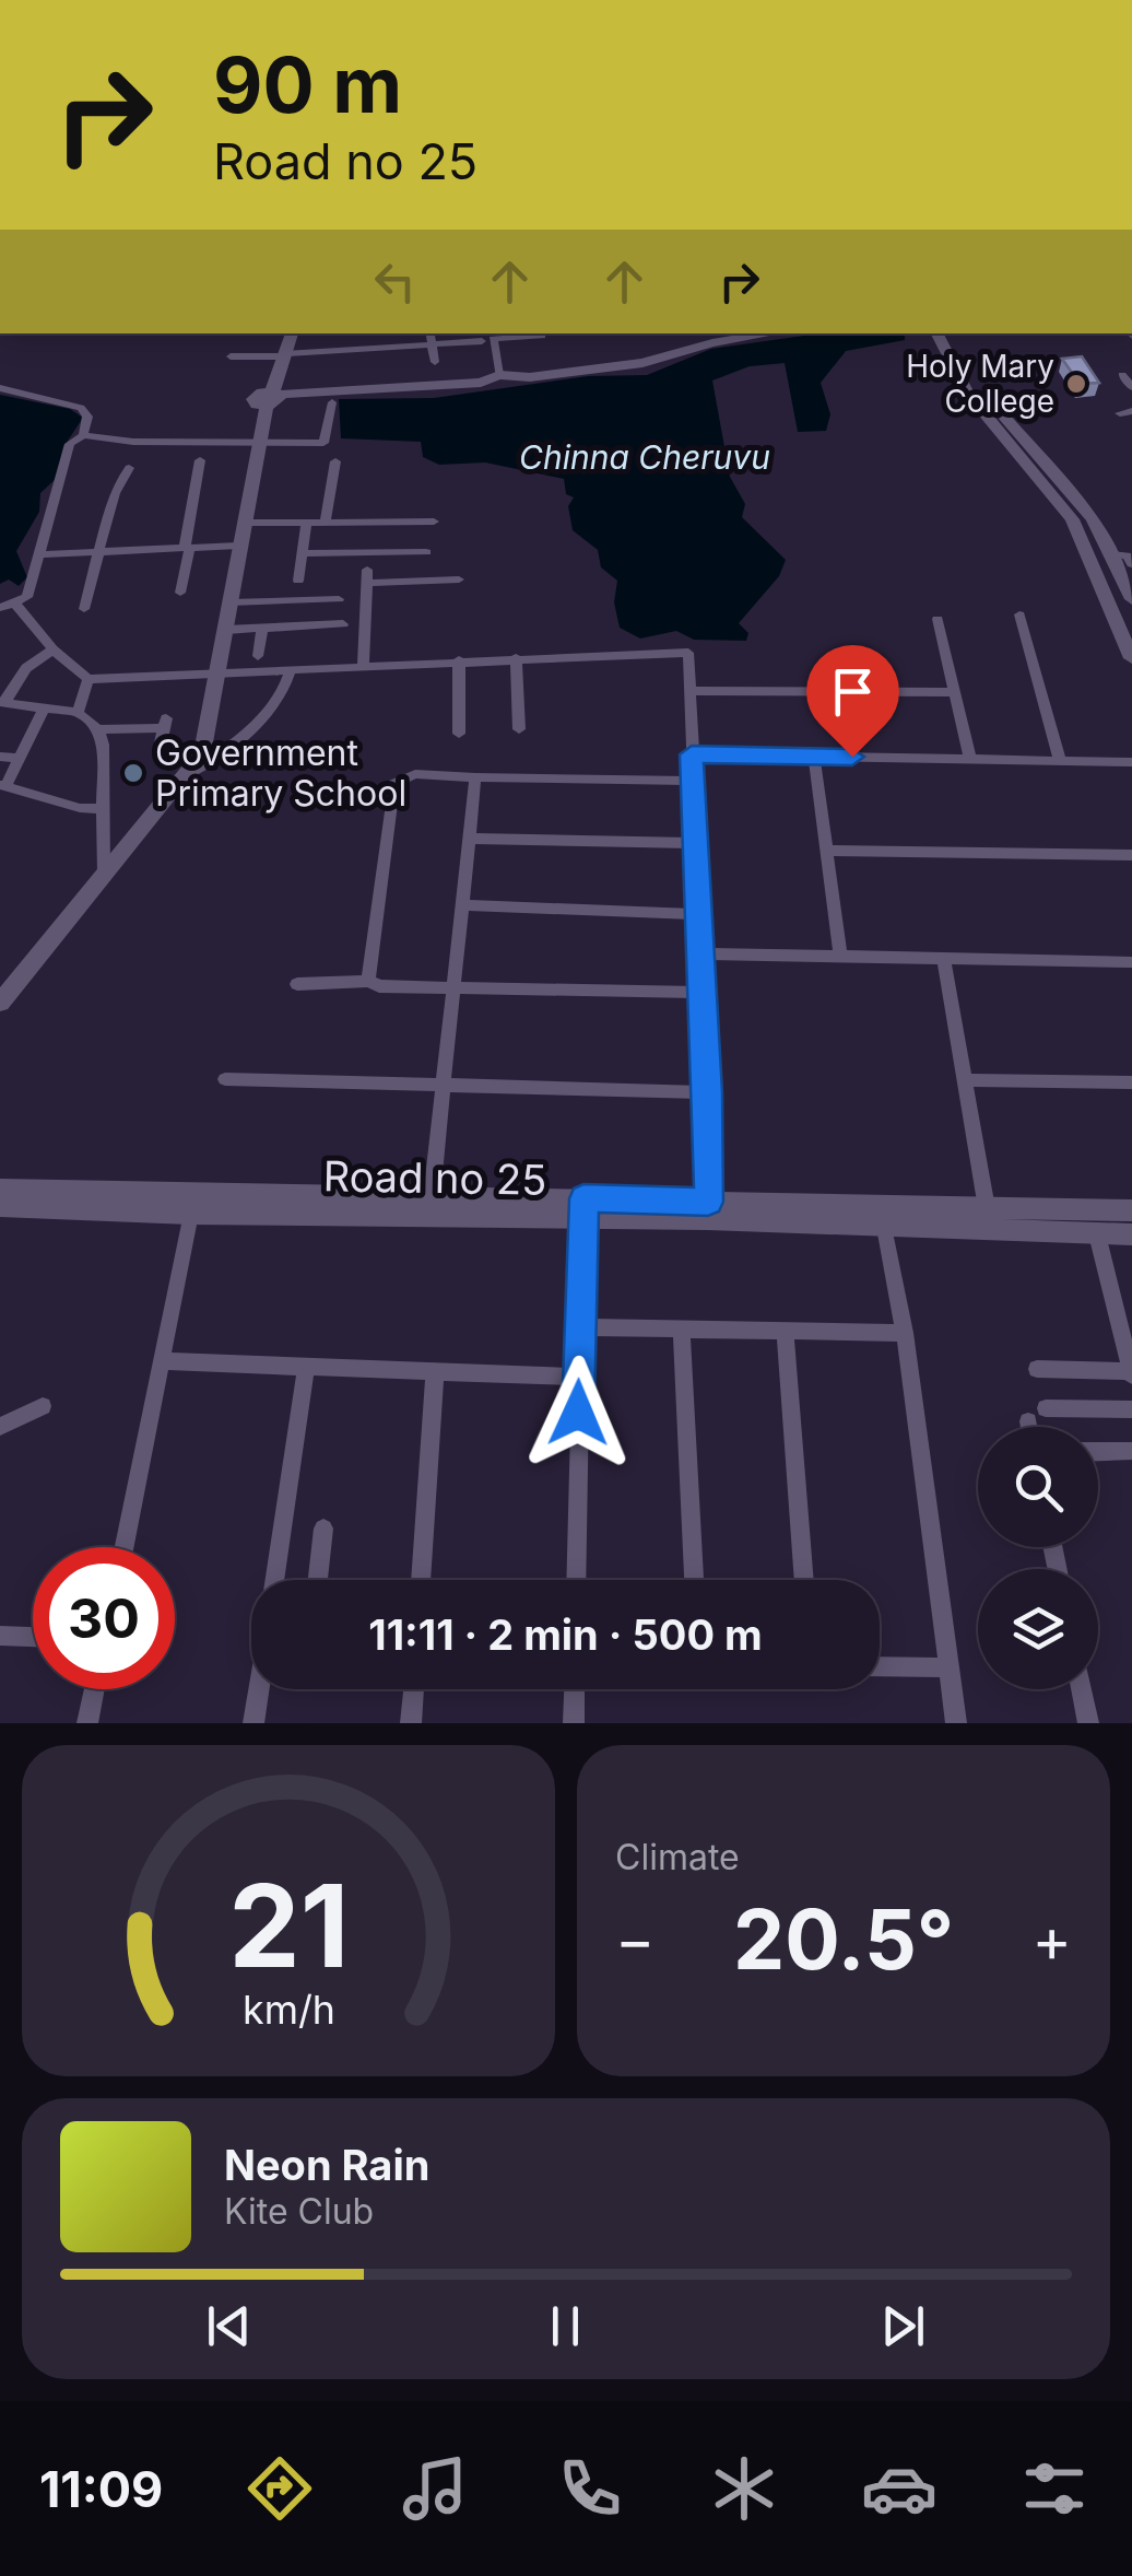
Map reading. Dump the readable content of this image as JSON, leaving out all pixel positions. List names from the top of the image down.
{
  "streets": {
    "street": ["Road no 25"]
  },
  "water": ["Chinna Cheruvu"],
  "places": ["Holy Mary College", "Government Primary School"],
  "page": {
    "turn": ["90 m", "Road no 25"],
    "limit": "30",
    "trip": "11:11 · 2 min · 500 m",
    "tile": "Climate",
    "heat": ["−", "20.5°", "+"],
    "song": ["Neon Rain", "Kite Club"],
    "tabs": "11:09",
    "gauge": ["21", "km/h"]
  }
}
